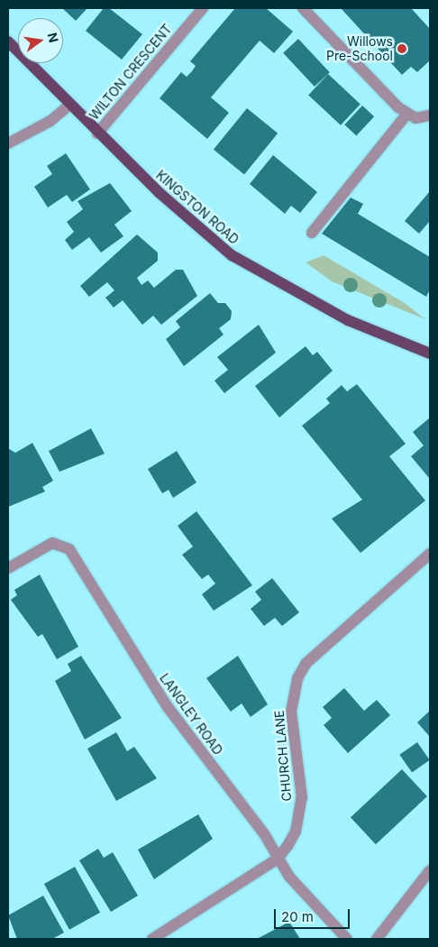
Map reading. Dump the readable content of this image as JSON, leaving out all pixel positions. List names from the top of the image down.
{
  "streets": {
    "main road": ["KINGSTON ROAD"],
    "street": ["WILTON CRESCENT", "LANGLEY ROAD", "CHURCH LANE"]
  },
  "crossings": [
    ["WILTON CRESCENT", "KINGSTON ROAD"],
    ["LANGLEY ROAD", "CHURCH LANE"]
  ],
  "places": ["Willows Pre-School"],
  "scale_bar": "20 m",
  "north": "right"
}
